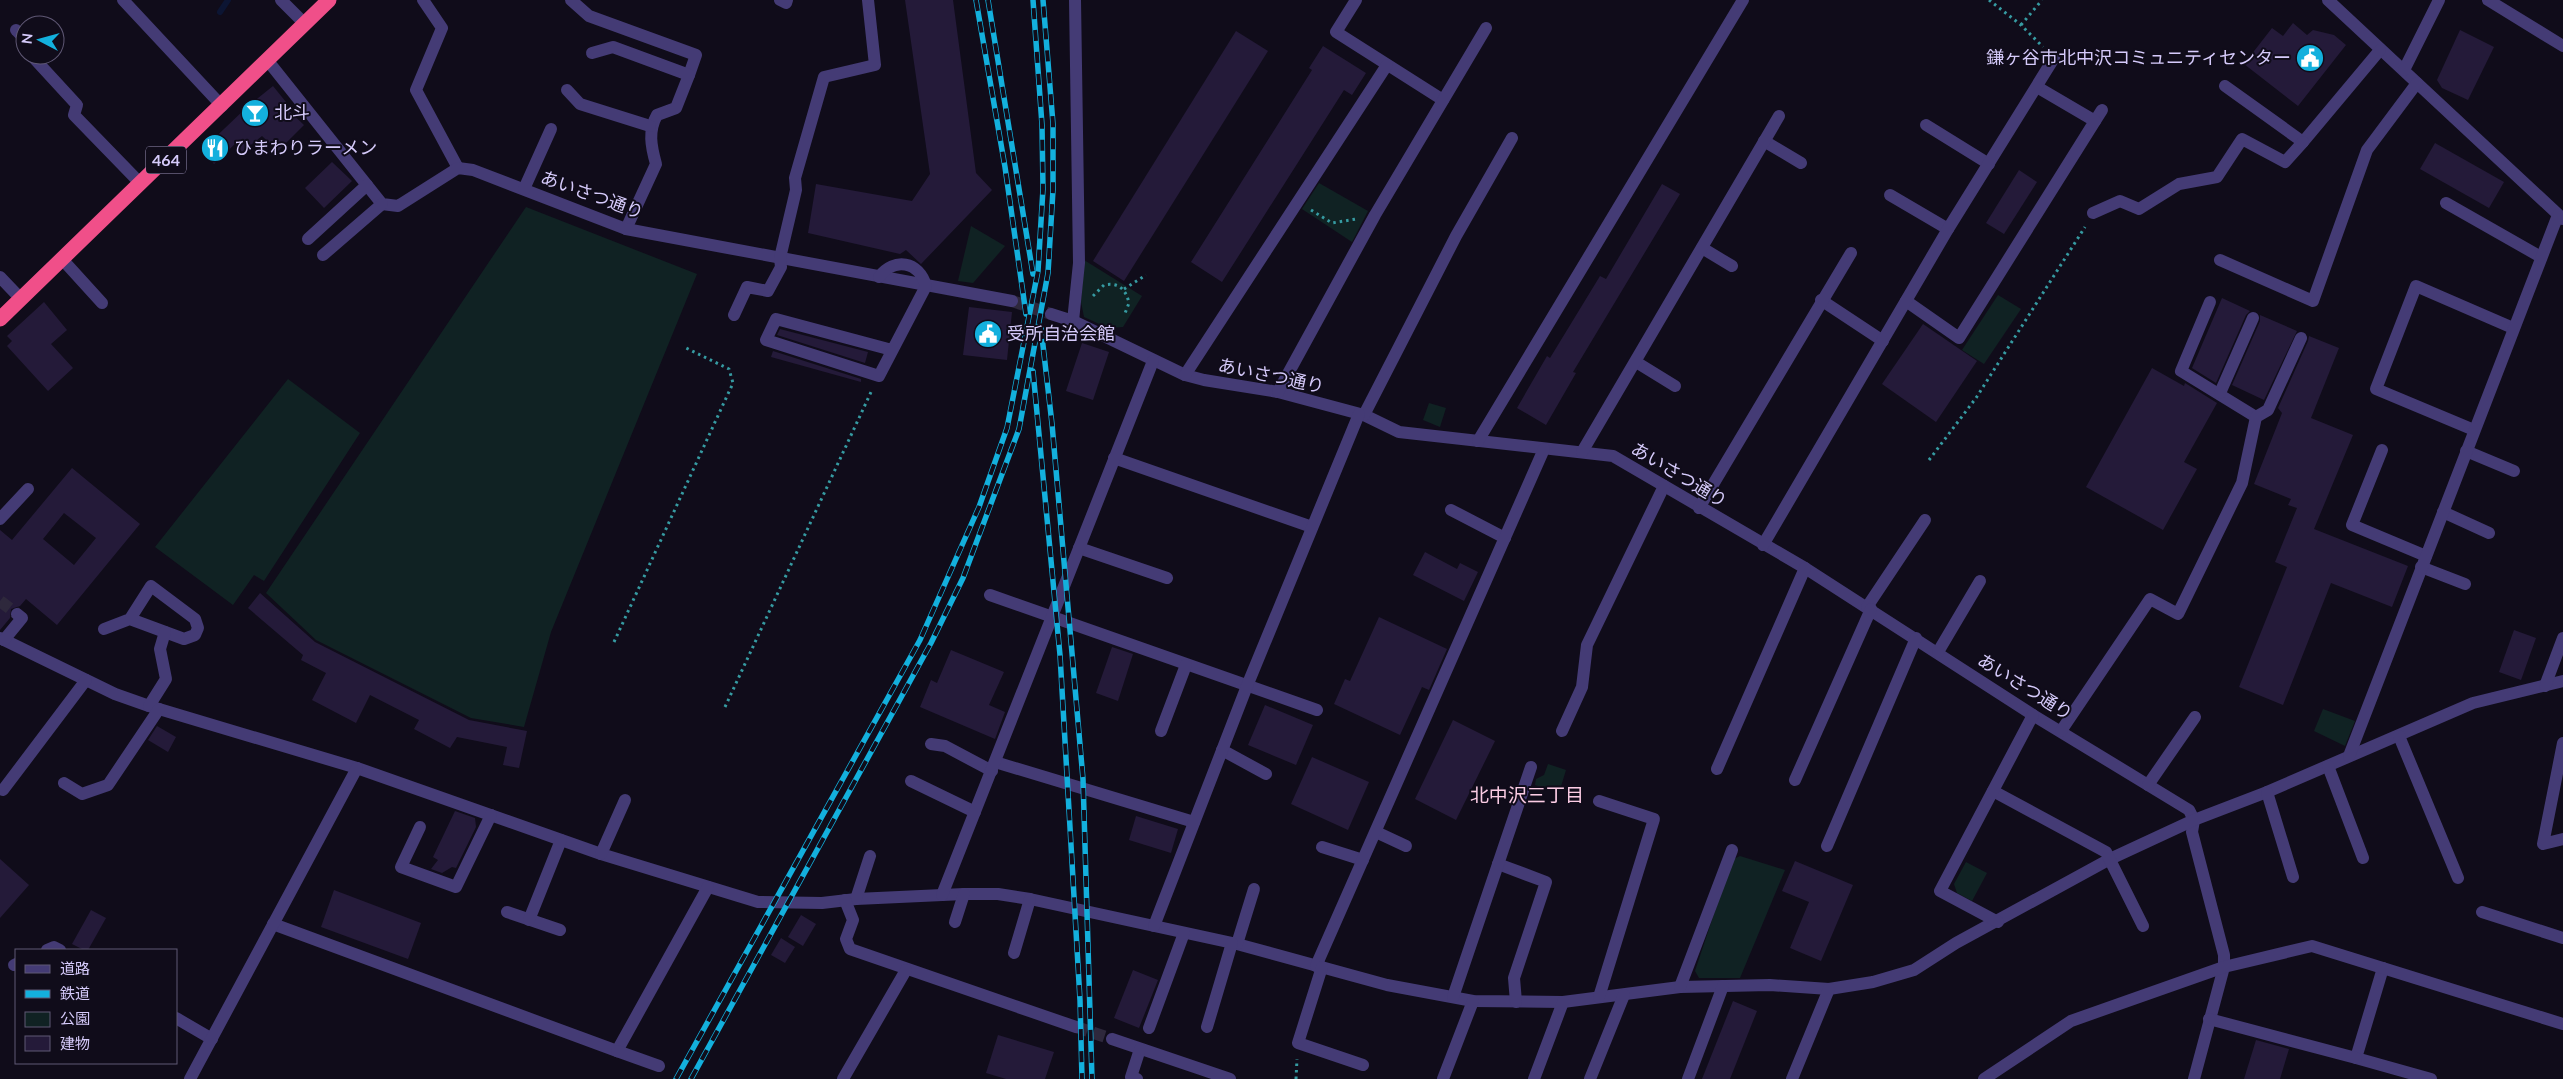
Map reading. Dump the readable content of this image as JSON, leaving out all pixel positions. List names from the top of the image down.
{
  "streets": {
    "highway": ["464"],
    "street": ["あいさつ通り"]
  },
  "districts": ["北中沢三丁目"],
  "places": {
    "public building": ["鎌ヶ谷市北中沢コミュニティセンター", "受所自治会館"],
    "bar": ["北斗"],
    "restaurant": ["ひまわりラーメン"]
  },
  "legend": [
    "道路",
    "鉄道",
    "公園",
    "建物"
  ],
  "north": "left"
}
